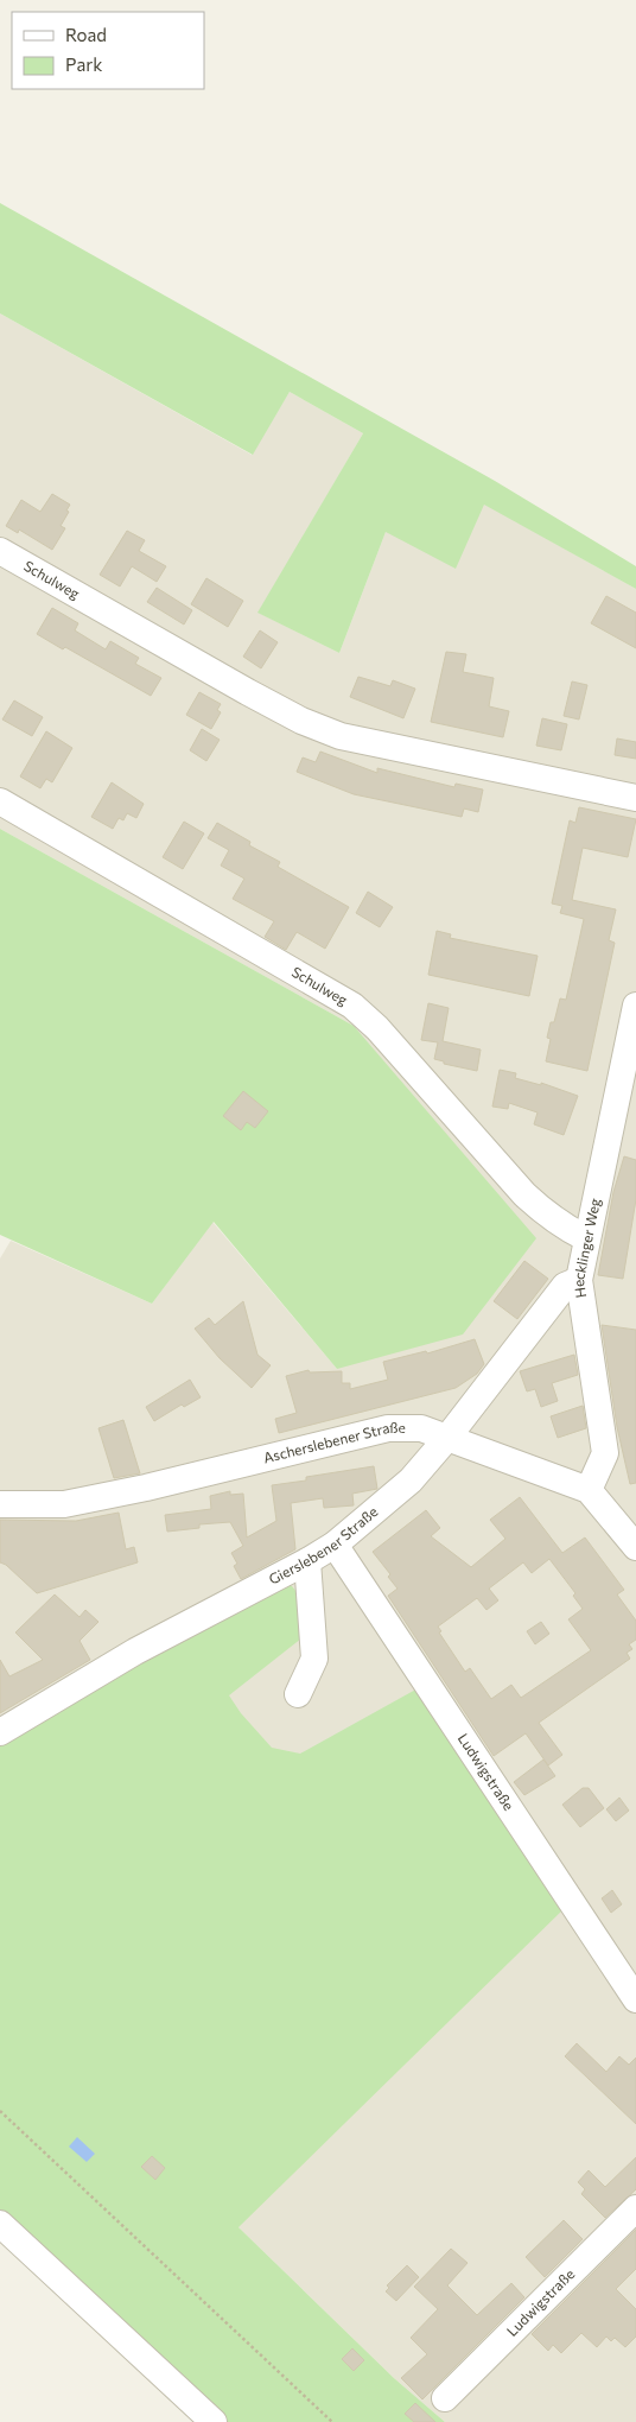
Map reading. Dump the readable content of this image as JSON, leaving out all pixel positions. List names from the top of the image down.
{
  "streets": {
    "street": [
      "Schulweg",
      "Hecklinger Weg",
      "Ascherslebener Straße",
      "Gierslebener Straße",
      "Ludwigstraße"
    ]
  },
  "crossings": [
    ["Schulweg", "Hecklinger Weg"],
    ["Hecklinger Weg", "Ascherslebener Straße"],
    ["Hecklinger Weg", "Gierslebener Straße"],
    ["Ascherslebener Straße", "Gierslebener Straße"],
    ["Gierslebener Straße", "Ludwigstraße"]
  ],
  "legend": ["Road", "Park"]
}
